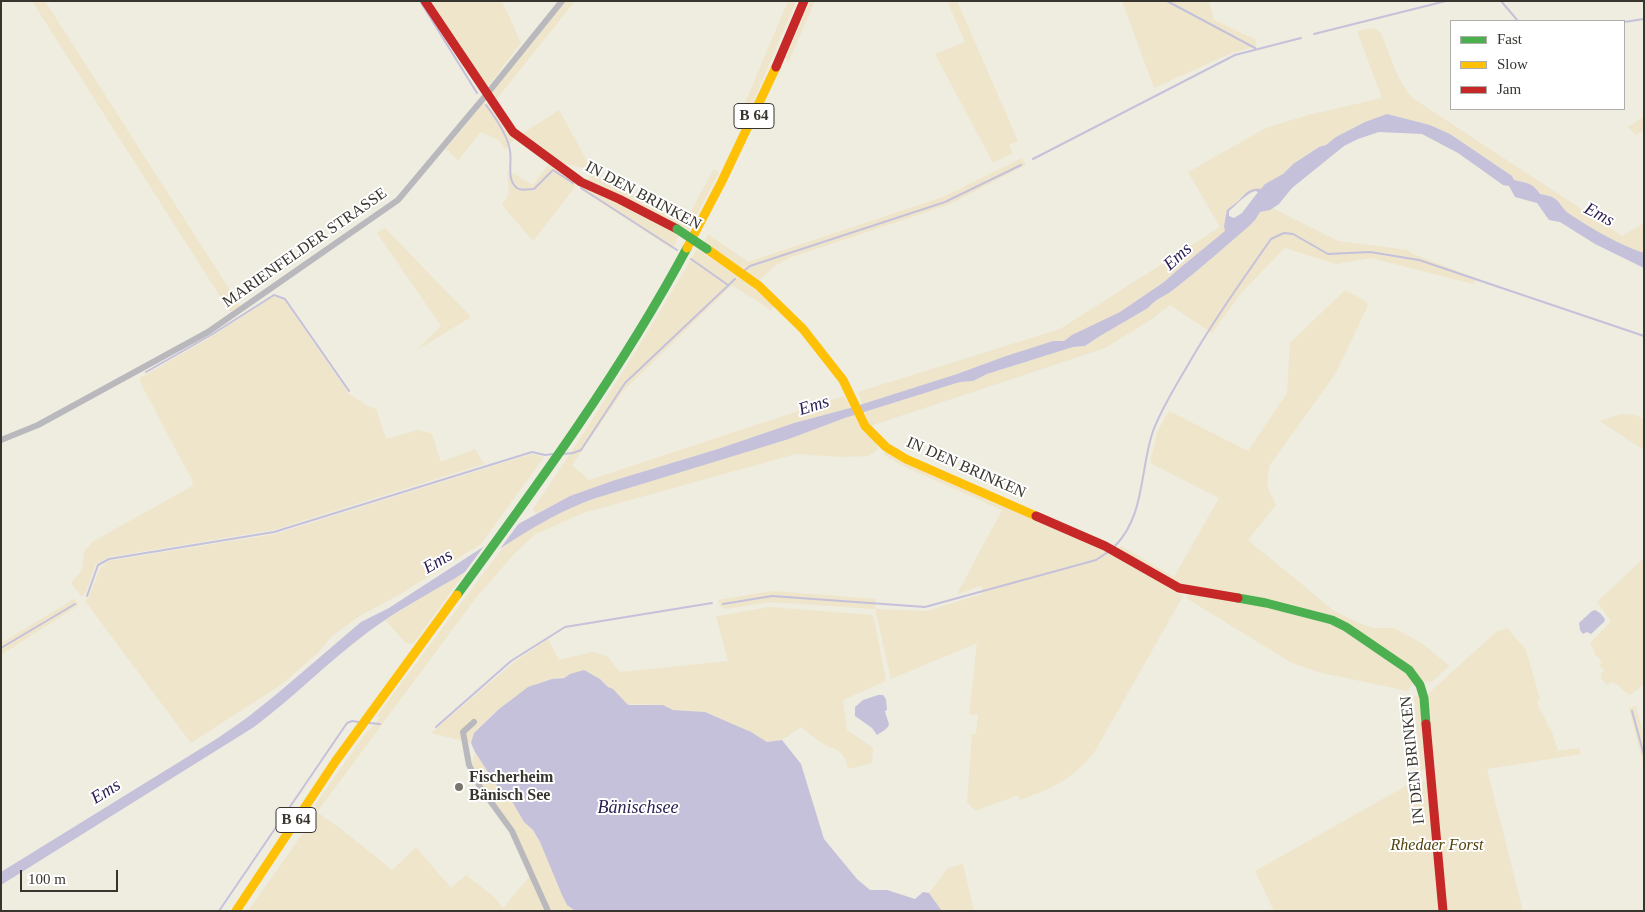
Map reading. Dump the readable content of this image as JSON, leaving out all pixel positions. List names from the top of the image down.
{
  "streets": {
    "street": ["B 64", "IN DEN BRINKEN", "MARIENFELDER STRASSE"]
  },
  "crossings": [
    ["IN DEN BRINKEN", "MARIENFELDER STRASSE"]
  ],
  "water": ["Ems", "Bänischsee"],
  "parks": ["Rhedaer Forst"],
  "places": ["Fischerheim Bänisch See"],
  "legend": ["Fast", "Slow", "Jam"],
  "scale_bar": "100 m"
}
